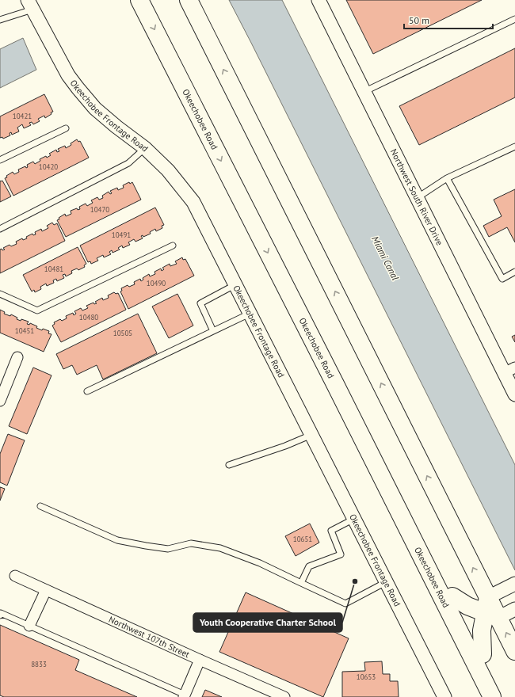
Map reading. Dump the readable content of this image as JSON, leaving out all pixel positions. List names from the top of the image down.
{
  "streets": {
    "highway": ["Okeechobee Road"],
    "street": ["Okeechobee Frontage Road", "Northwest South River Drive", "Northwest 107th Street"]
  },
  "water": ["Miami Canal"],
  "places": ["Youth Cooperative Charter School"],
  "house_numbers": [
    "10421",
    "10420",
    "10470",
    "10491",
    "10481",
    "10490",
    "10480",
    "10451",
    "10505",
    "10651",
    "8833",
    "10653"
  ],
  "scale_bar": "50 m"
}
